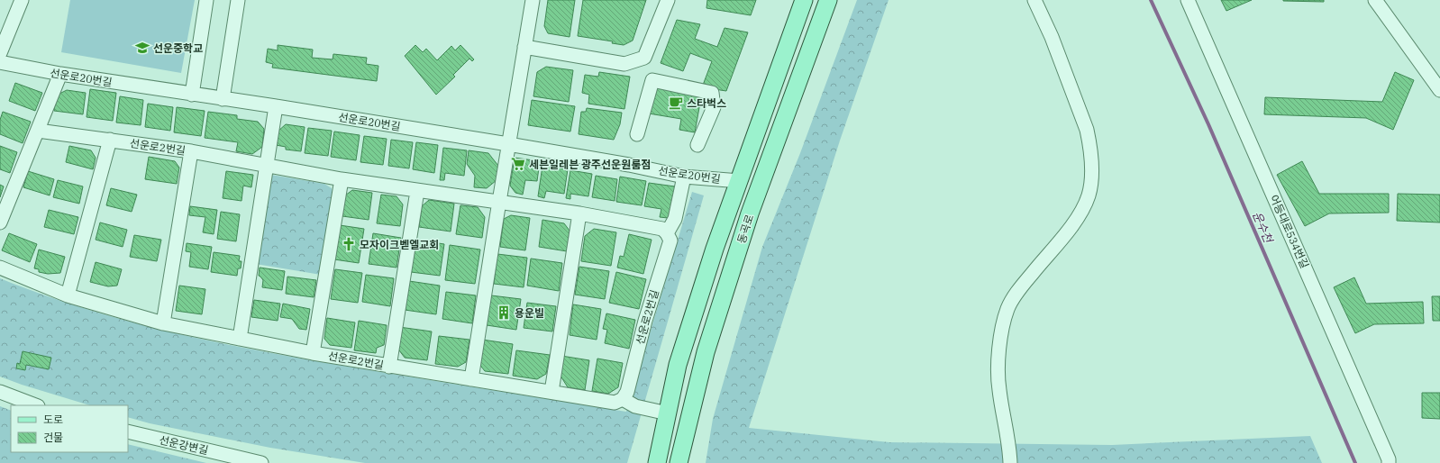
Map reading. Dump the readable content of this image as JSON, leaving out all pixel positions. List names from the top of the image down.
{
  "streets": {
    "main road": ["동곡로"],
    "street": [
      "선운로20번길",
      "선운로2번길",
      "어등대로534번길",
      "선운강변길"
    ]
  },
  "crossings": [
    ["선운로20번길", "동곡로"]
  ],
  "water": ["운수천"],
  "places": {
    "school or university": ["선운중학교"],
    "cafe": ["스타벅스"],
    "supermarket": ["세븐일레븐 광주선운원룸점"],
    "church": ["모자이크벧엘교회"],
    "building": ["용운빌"]
  },
  "legend": ["도로", "건물"]
}
